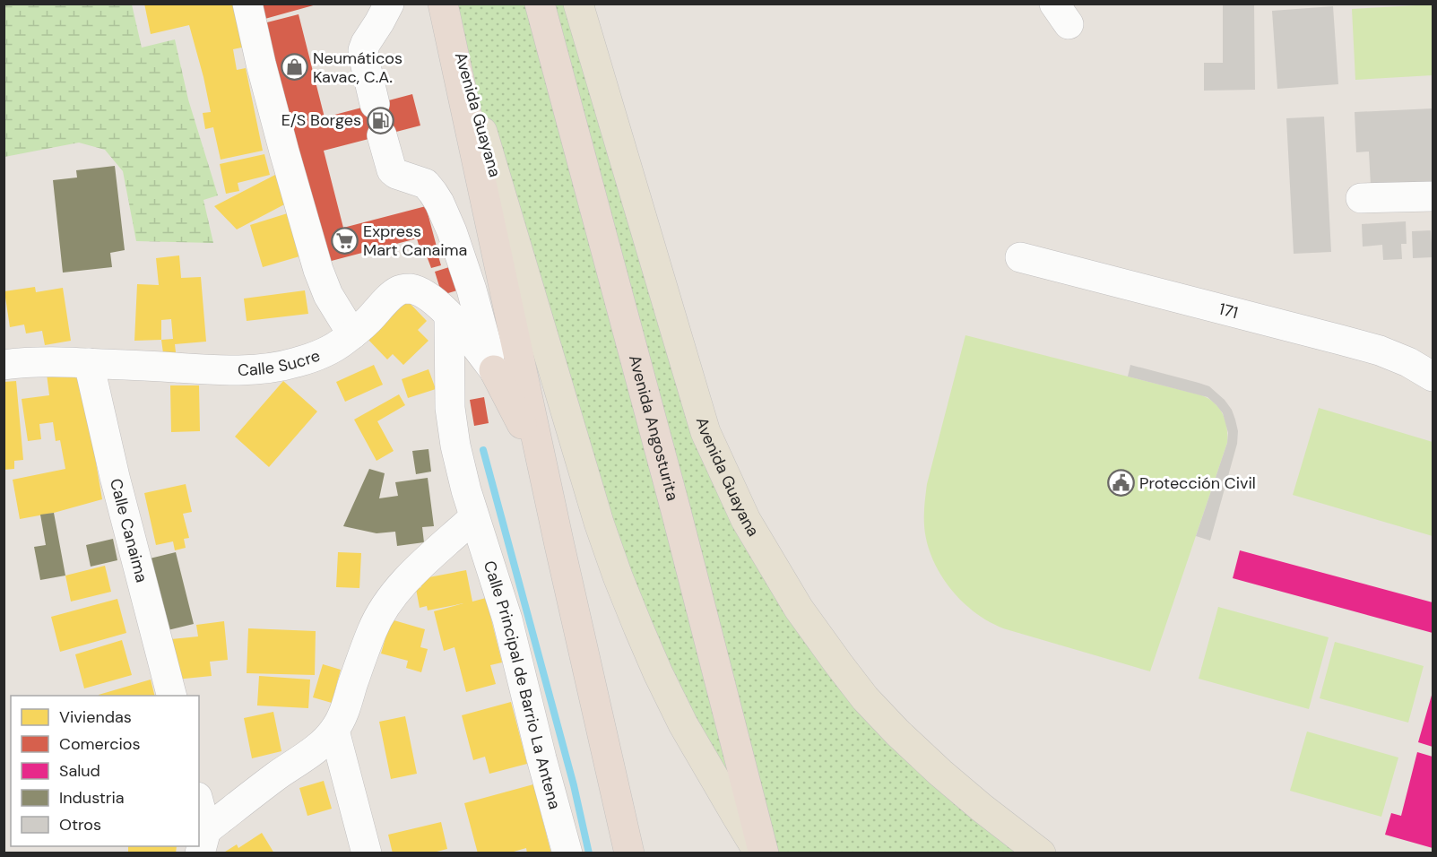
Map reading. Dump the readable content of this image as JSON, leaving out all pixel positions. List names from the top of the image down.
{
  "streets": {
    "highway": ["Avenida Angosturita"],
    "main road": ["Avenida Guayana"],
    "street": [
      "171",
      "Calle Sucre",
      "Calle Canaima",
      "Calle Principal de Barrio La Antena"
    ]
  },
  "crossings": [
    ["Avenida Guayana", "Avenida Angosturita"],
    ["Calle Sucre", "Calle Canaima"],
    ["Calle Sucre", "Calle Principal de Barrio La Antena"]
  ],
  "places": {
    "shop": ["Neumáticos Kavac, C.A."],
    "fuel station": ["E/S Borges"],
    "supermarket": ["Express Mart Canaima"],
    "public building": ["Protección Civil"]
  },
  "legend": [
    "Viviendas",
    "Comercios",
    "Salud",
    "Industria",
    "Otros"
  ]
}
